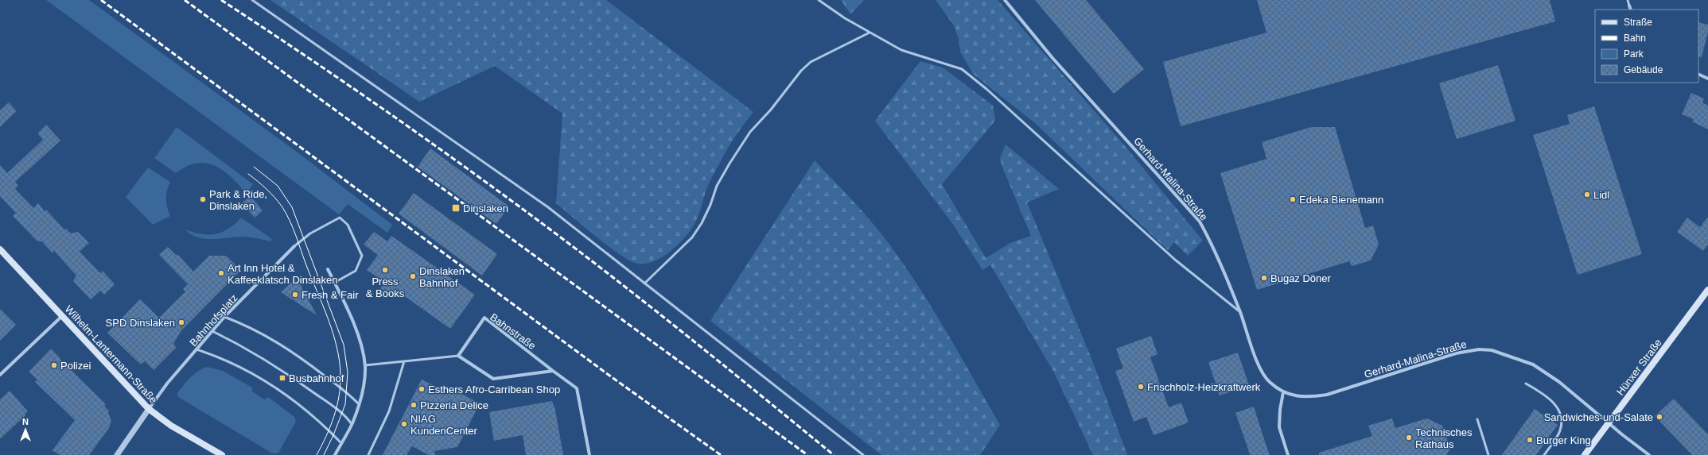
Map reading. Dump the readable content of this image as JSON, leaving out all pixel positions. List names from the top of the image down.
{
  "streets": {
    "main road": ["Wilhelm-Lantermann-Straße", "Hünxer Straße"],
    "street": ["Gerhard-Malina-Straße", "Bahnhofsplatz", "Bahnstraße"]
  },
  "crossings": [
    ["Gerhard-Malina-Straße", "Hünxer Straße"],
    ["Bahnhofsplatz", "Wilhelm-Lantermann-Straße"]
  ],
  "places": {
    "other": [
      "Lidl",
      "Park & Ride, Dinslaken",
      "Edeka Bienemann",
      "Press & Books",
      "Art Inn Hotel & Kaffeeklatsch Dinslaken",
      "Dinslaken Bahnhof",
      "Bugaz Döner",
      "Fresh & Fair",
      "SPD Dinslaken",
      "Polizei",
      "Frischholz-Heizkraftwerk",
      "Esthers Afro-Carribean Shop",
      "Pizzeria Delice",
      "Sandwiches-und-Salate",
      "NIAG KundenCenter",
      "Technisches Rathaus",
      "Burger King"
    ],
    "transit": ["Dinslaken", "Busbahnhof"]
  },
  "legend": [
    "Straße",
    "Bahn",
    "Park",
    "Gebäude"
  ],
  "north": "top"
}
